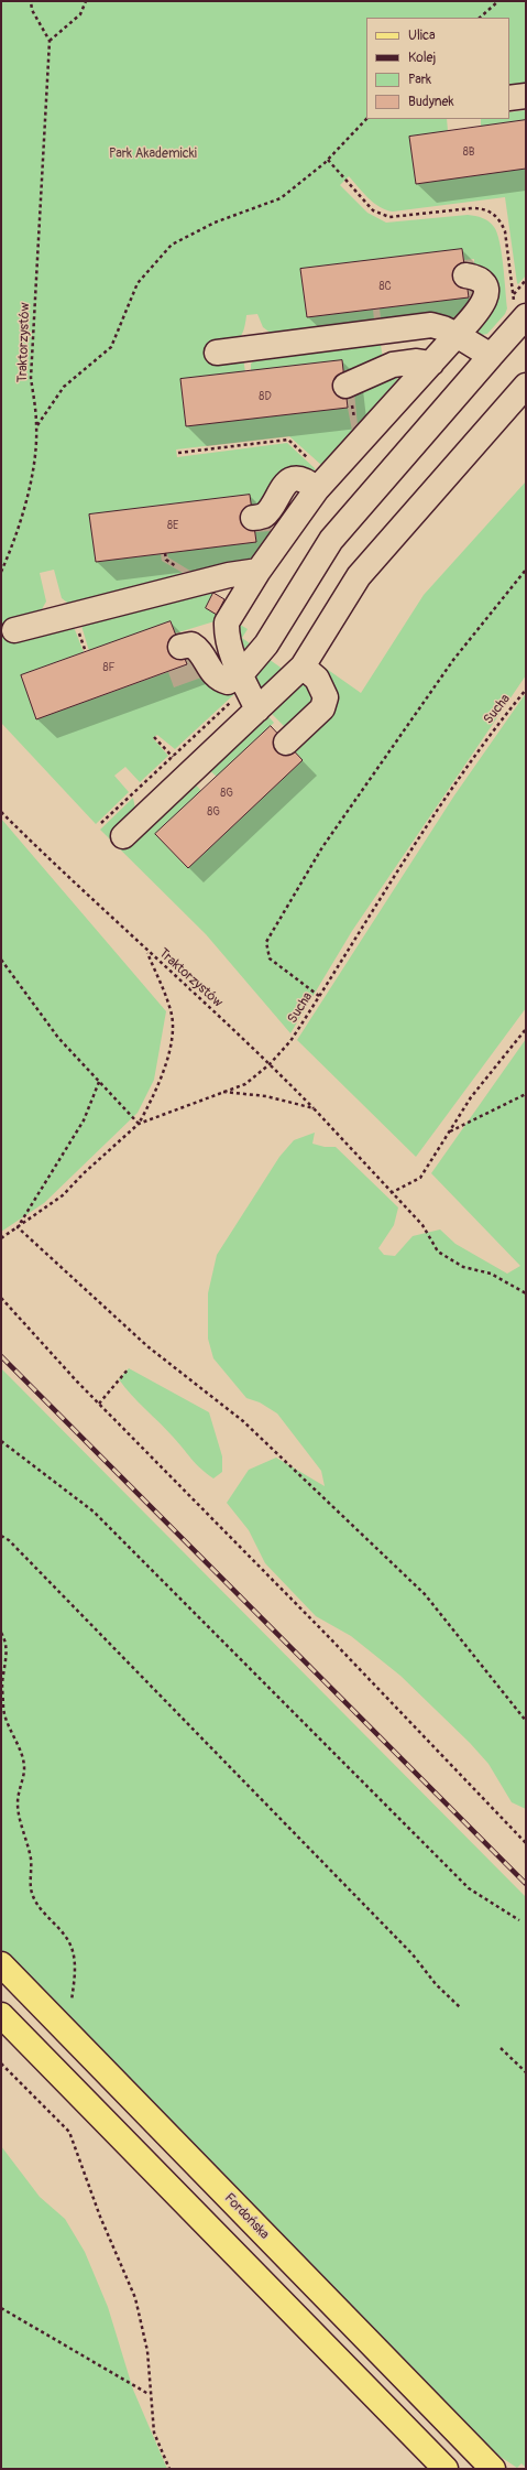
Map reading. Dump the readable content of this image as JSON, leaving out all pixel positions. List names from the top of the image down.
{
  "streets": {
    "main road": ["Fordońska"],
    "path": ["Traktorzystów", "Sucha"]
  },
  "crossings": [
    ["Traktorzystów", "Sucha"]
  ],
  "parks": ["Park Akademicki"],
  "house_numbers": [
    "8B",
    "8C",
    "8D",
    "8E",
    "8F",
    "8G",
    "8G"
  ],
  "legend": [
    "Ulica",
    "Kolej",
    "Park",
    "Budynek"
  ]
}
